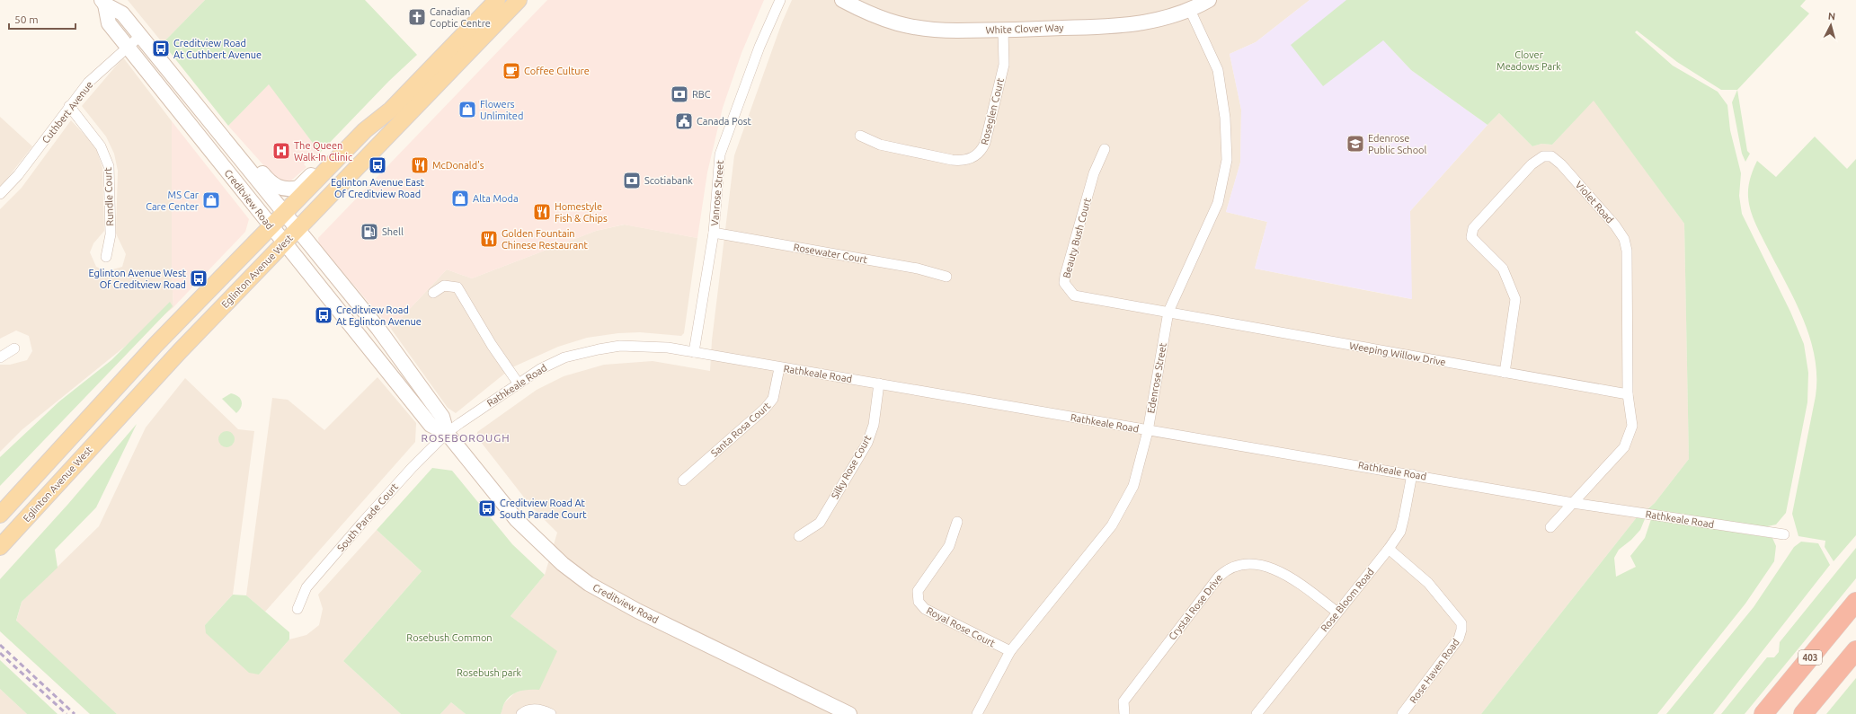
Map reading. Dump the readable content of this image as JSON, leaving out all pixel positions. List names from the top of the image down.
{
  "streets": {
    "highway": ["403"],
    "main road": ["White Clover Way", "Creditview Road", "Eglinton Avenue West"],
    "street": [
      "Roseglen Court",
      "Cuthbert Avenue",
      "Vanrose Street",
      "Rundle Court",
      "Violet Road",
      "Beauty Bush Court",
      "Rosewater Court",
      "Weeping Willow Drive",
      "Rathkeale Road",
      "Edenrose Street",
      "Santa Rosa Court",
      "Silky Rose Court",
      "South Parade Court",
      "Rose Bloom Road",
      "Crystal Rose Drive",
      "Royal Rose Court",
      "Rose Haven Road"
    ]
  },
  "crossings": [
    ["White Clover Way", "Roseglen Court"],
    ["White Clover Way", "Edenrose Street"],
    ["Cuthbert Avenue", "Rundle Court"],
    ["Cuthbert Avenue", "Creditview Road"],
    ["Vanrose Street", "Rosewater Court"],
    ["Vanrose Street", "Rathkeale Road"],
    ["Creditview Road", "Eglinton Avenue West"],
    ["Creditview Road", "Rathkeale Road"],
    ["Creditview Road", "South Parade Court"],
    ["Violet Road", "Weeping Willow Drive"],
    ["Violet Road", "Rathkeale Road"],
    ["Beauty Bush Court", "Weeping Willow Drive"],
    ["Beauty Bush Court", "Edenrose Street"],
    ["Weeping Willow Drive", "Edenrose Street"],
    ["Rathkeale Road", "Edenrose Street"],
    ["Rathkeale Road", "Santa Rosa Court"],
    ["Rathkeale Road", "Silky Rose Court"],
    ["Rathkeale Road", "South Parade Court"],
    ["Rathkeale Road", "Rose Bloom Road"],
    ["Edenrose Street", "Royal Rose Court"],
    ["Rose Bloom Road", "Crystal Rose Drive"],
    ["Rose Bloom Road", "Rose Haven Road"]
  ],
  "districts": ["ROSEBOROUGH"],
  "parks": ["Clover Meadows Park", "Rosebush Common", "Rosebush park"],
  "places": {
    "church": ["Canadian Coptic Centre"],
    "bus stop": [
      "Creditview Road At Cuthbert Avenue",
      "Eglinton Avenue East Of Creditview Road",
      "Eglinton Avenue West Of Creditview Road",
      "Creditview Road At Eglinton Avenue",
      "Creditview Road At South Parade Court"
    ],
    "cafe": ["Coffee Culture"],
    "bank": ["RBC", "Scotiabank"],
    "shop": ["Flowers Unlimited", "Alta Moda", "MS Car Care Center"],
    "public building": ["Canada Post"],
    "school or university": ["Edenrose Public School"],
    "hospital": ["The Queen Walk-In Clinic"],
    "restaurant": ["McDonald's", "Homestyle Fish & Chips", "Golden Fountain Chinese Restaurant"],
    "fuel station": ["Shell"]
  },
  "scale_bar": "50 m",
  "north": "top"
}
